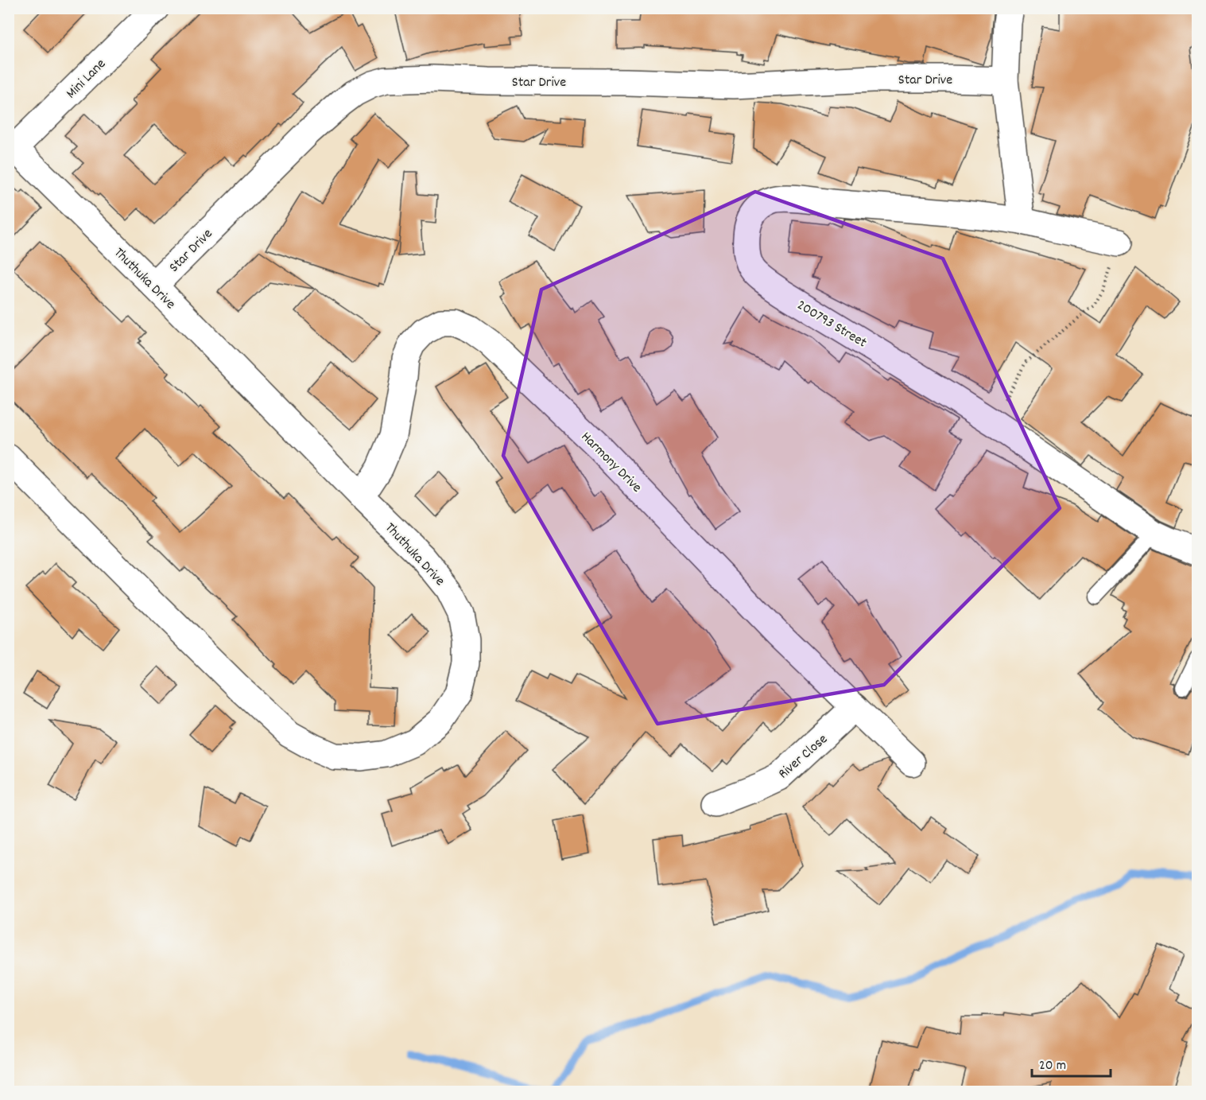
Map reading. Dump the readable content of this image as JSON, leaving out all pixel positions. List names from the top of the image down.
{
  "streets": {
    "street": [
      "Mini Lane",
      "Star Drive",
      "Thuthuka Drive",
      "200793 Street",
      "Harmony Drive",
      "River Close"
    ]
  },
  "crossings": [
    ["Mini Lane", "Thuthuka Drive"],
    ["Star Drive", "Thuthuka Drive"],
    ["Thuthuka Drive", "Harmony Drive"],
    ["Harmony Drive", "River Close"]
  ],
  "scale_bar": "20 m"
}
